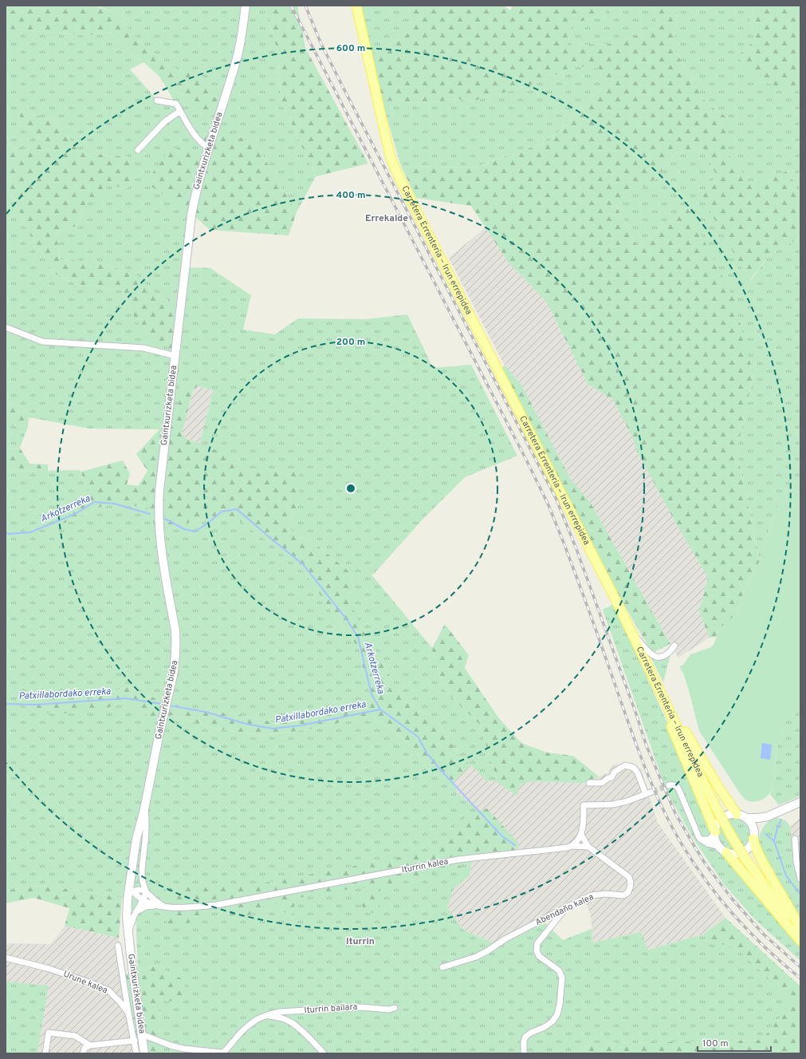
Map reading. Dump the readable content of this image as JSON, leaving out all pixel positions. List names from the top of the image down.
{
  "streets": {
    "main road": ["Gaintxurizketa bidea", "Carretera Errenteria – Irun errepidea"],
    "street": [
      "Iturrin kalea",
      "Abendaño kalea",
      "Urune kalea",
      "Iturrin bailara"
    ]
  },
  "crossings": [
    ["Gaintxurizketa bidea", "Iturrin kalea"],
    ["Gaintxurizketa bidea", "Iturrin bailara"],
    ["Iturrin kalea", "Abendaño kalea"]
  ],
  "districts": ["Errekalde", "Iturrin"],
  "water": ["Arkotzerreka", "Patxillabordako erreka"],
  "scale_bar": "100 m",
  "rings": ["600 m", "400 m", "200 m"]
}
